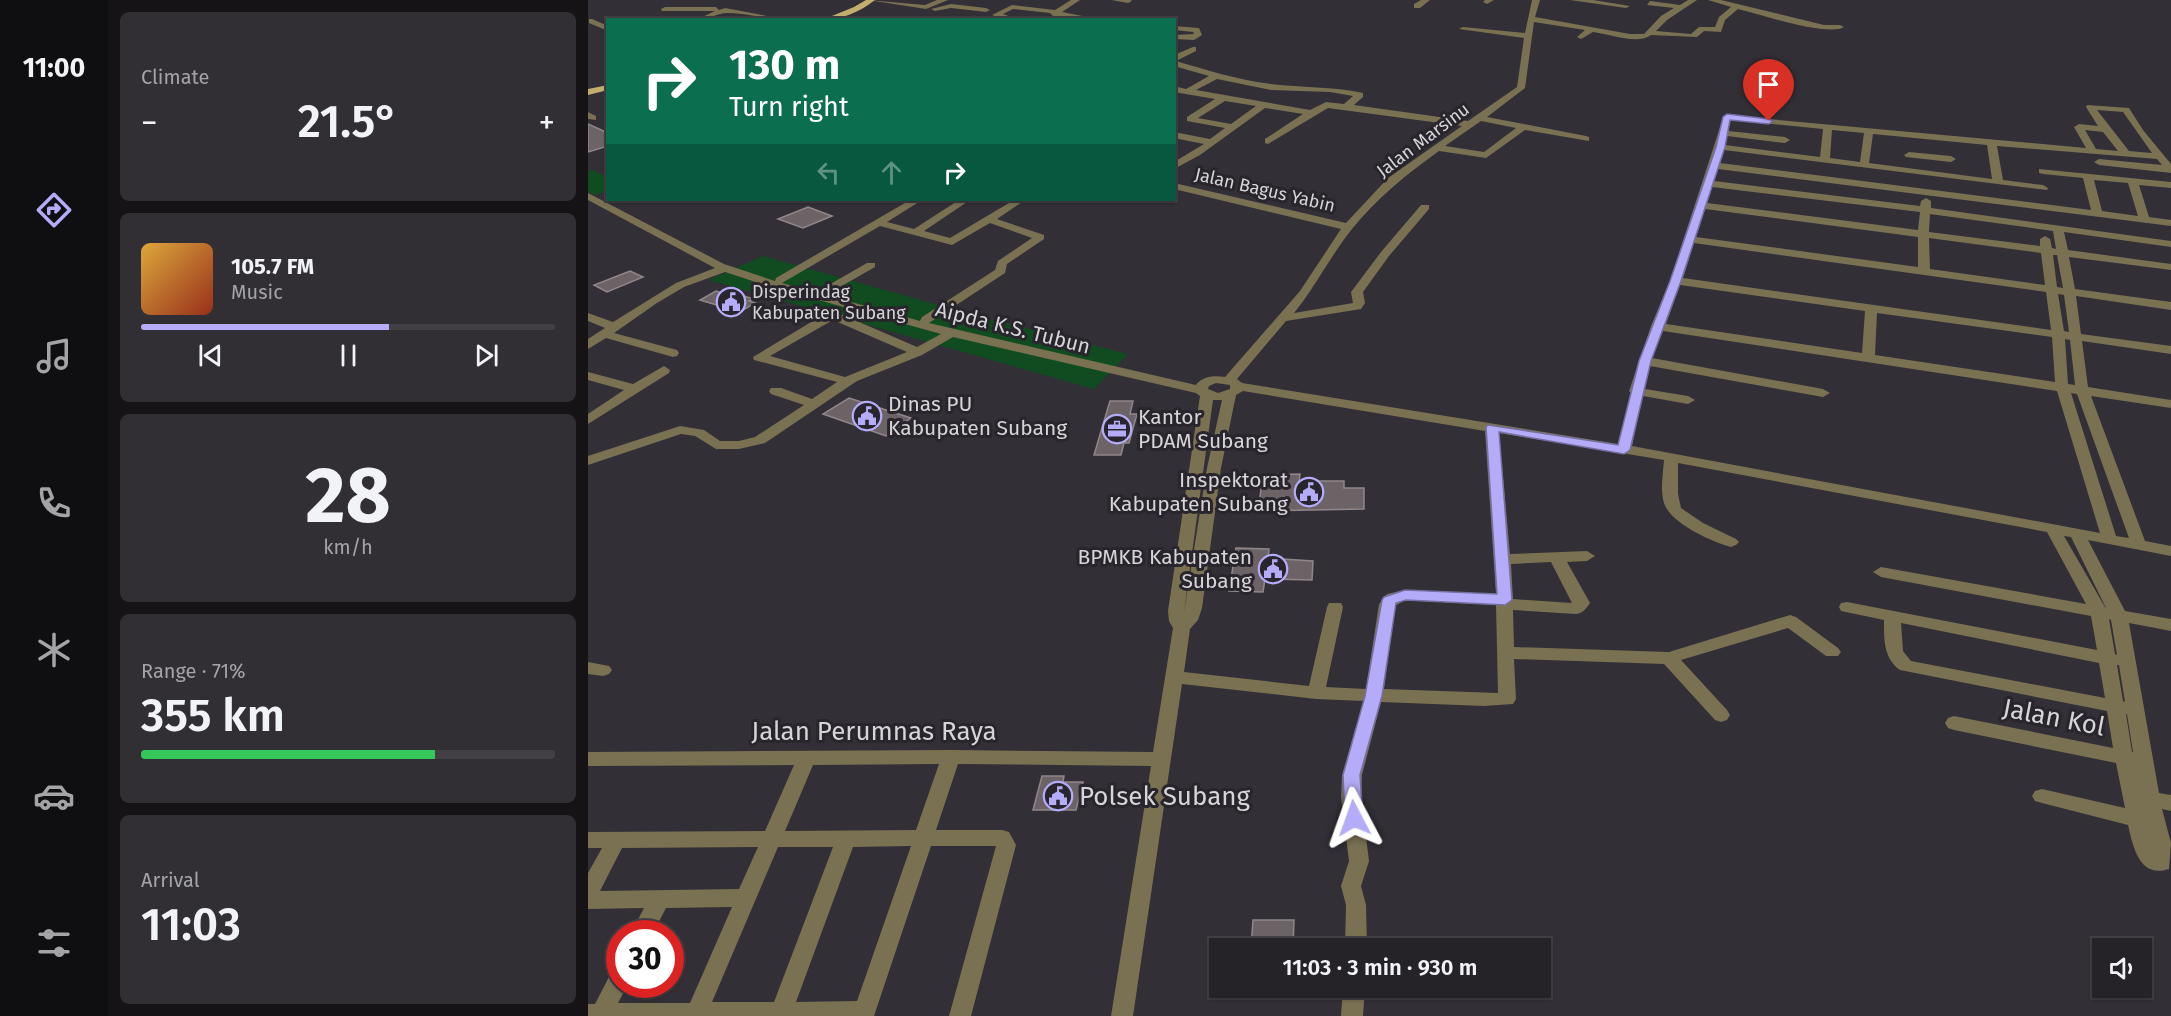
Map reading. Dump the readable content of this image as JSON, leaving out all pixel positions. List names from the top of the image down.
{
  "streets": {
    "street": [
      "Jalan Marsinu",
      "Jalan Bagus Yabin",
      "Aipda K.S. Tubun",
      "Jalan Kol",
      "Jalan Perumnas Raya"
    ]
  },
  "crossings": [
    ["Jalan Marsinu", "Jalan Bagus Yabin"]
  ],
  "places": {
    "public building": [
      "Disperindag Kabupaten Subang",
      "Dinas PU Kabupaten Subang",
      "Inspektorat Kabupaten Subang",
      "BPMKB Kabupaten Subang",
      "Polsek Subang"
    ],
    "office": ["Kantor PDAM Subang"]
  },
  "page": {
    "tabs": "11:00",
    "tile": [
      "Climate",
      ["28", "km/h"],
      ["Range · 71%", "355 km"],
      ["Arrival", "11:03"]
    ],
    "turn": ["130 m", "Turn right"],
    "heat": ["−", "21.5°", "+"],
    "song": ["105.7 FM", "Music"],
    "limit": "30",
    "trip": "11:03 · 3 min · 930 m"
  }
}
